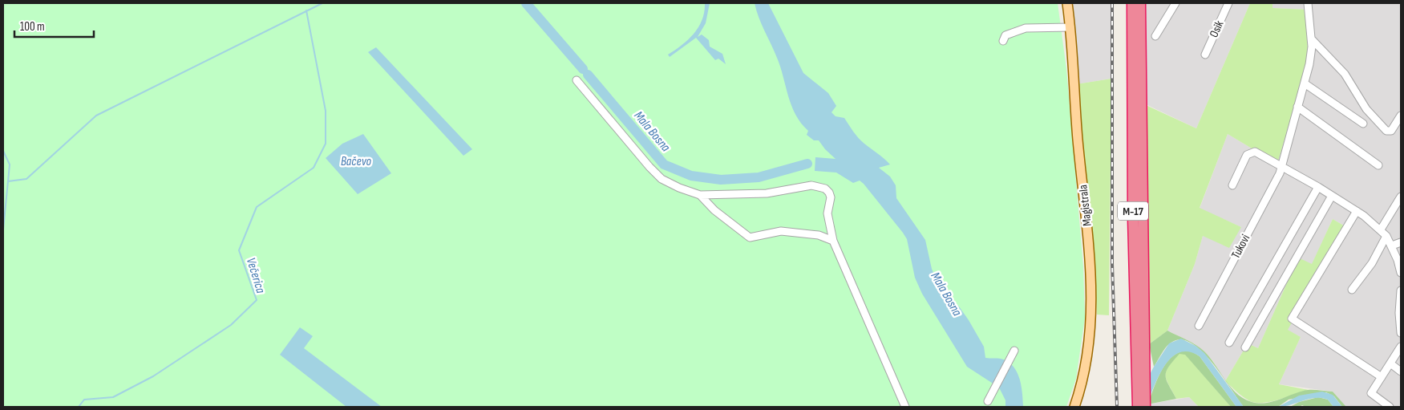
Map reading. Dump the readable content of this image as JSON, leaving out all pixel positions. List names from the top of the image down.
{
  "streets": {
    "highway": ["M-17"],
    "main road": ["Magistrala"],
    "street": ["Osik", "Tukovi"]
  },
  "water": ["Mala Bosna", "Bačevo", "Večerica"],
  "scale_bar": "100 m"
}
